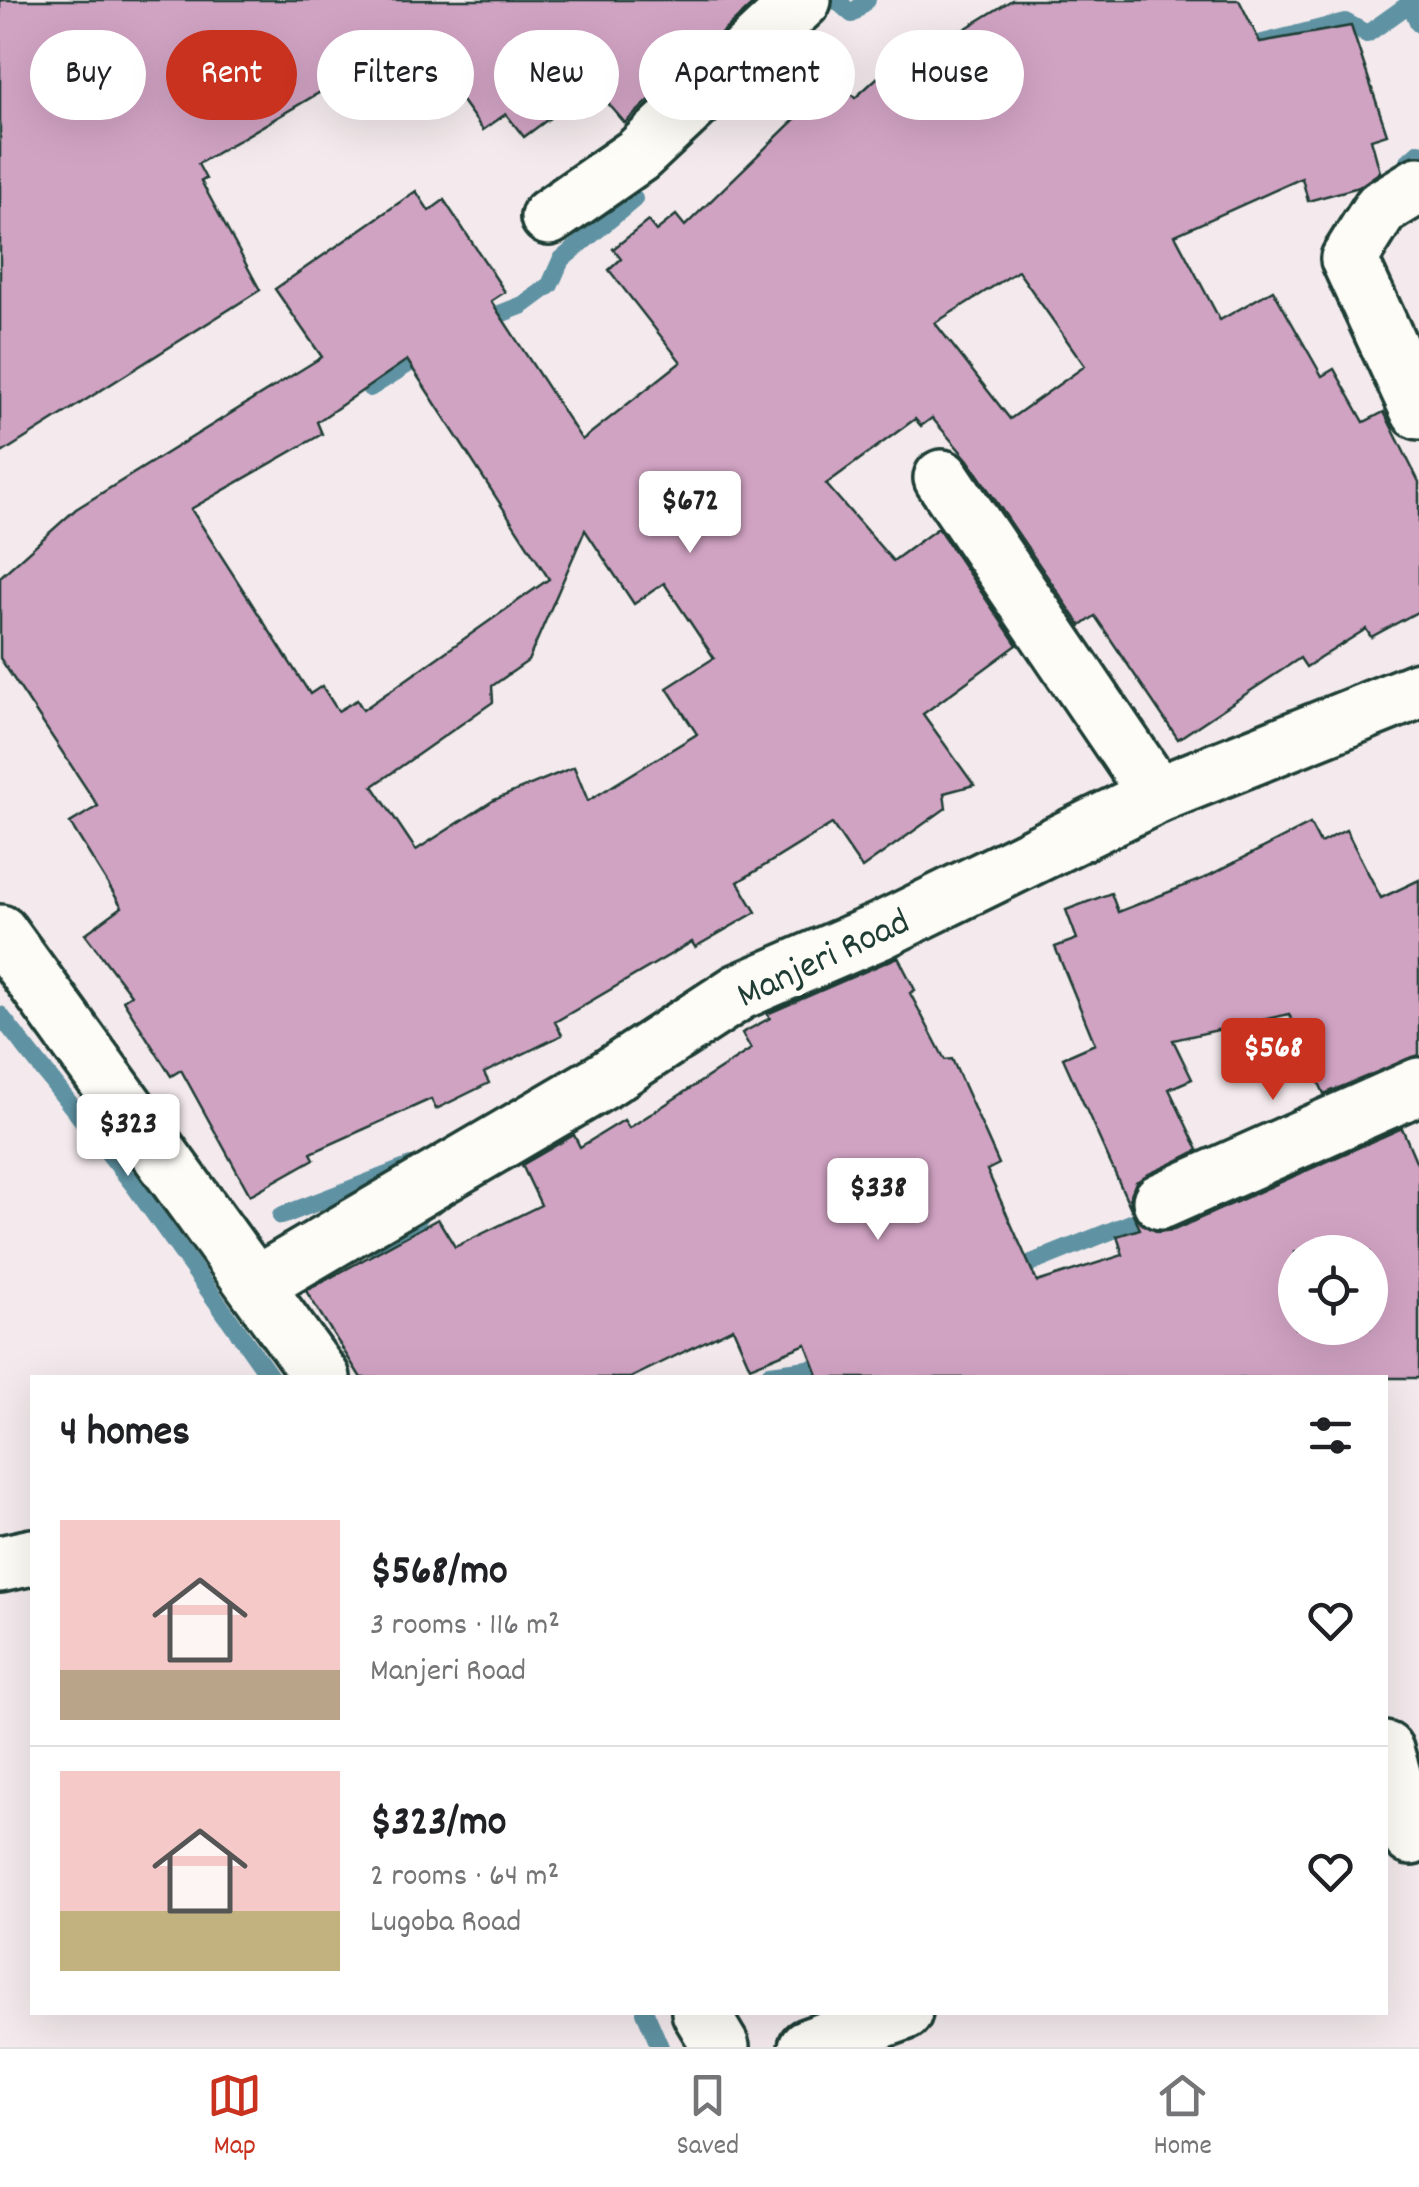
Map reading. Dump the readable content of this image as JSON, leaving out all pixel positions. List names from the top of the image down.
{
  "streets": {
    "street": ["Manjeri Road"]
  },
  "page": {
    "chip": [
      "Buy",
      "Rent",
      "Filters",
      "New",
      "Apartment",
      "House"
    ],
    "price": [
      "$672",
      "$568",
      "$323",
      "$338"
    ],
    "heading": "4 homes",
    "list": [
      {
        "name": "$568/mo",
        "note": "3 rooms · 116 m² · Manjeri Road"
      },
      {
        "name": "$323/mo",
        "note": "2 rooms · 64 m² · Lugoba Road"
      }
    ],
    "tabs": ["Map", "Saved", "Home"]
  }
}
